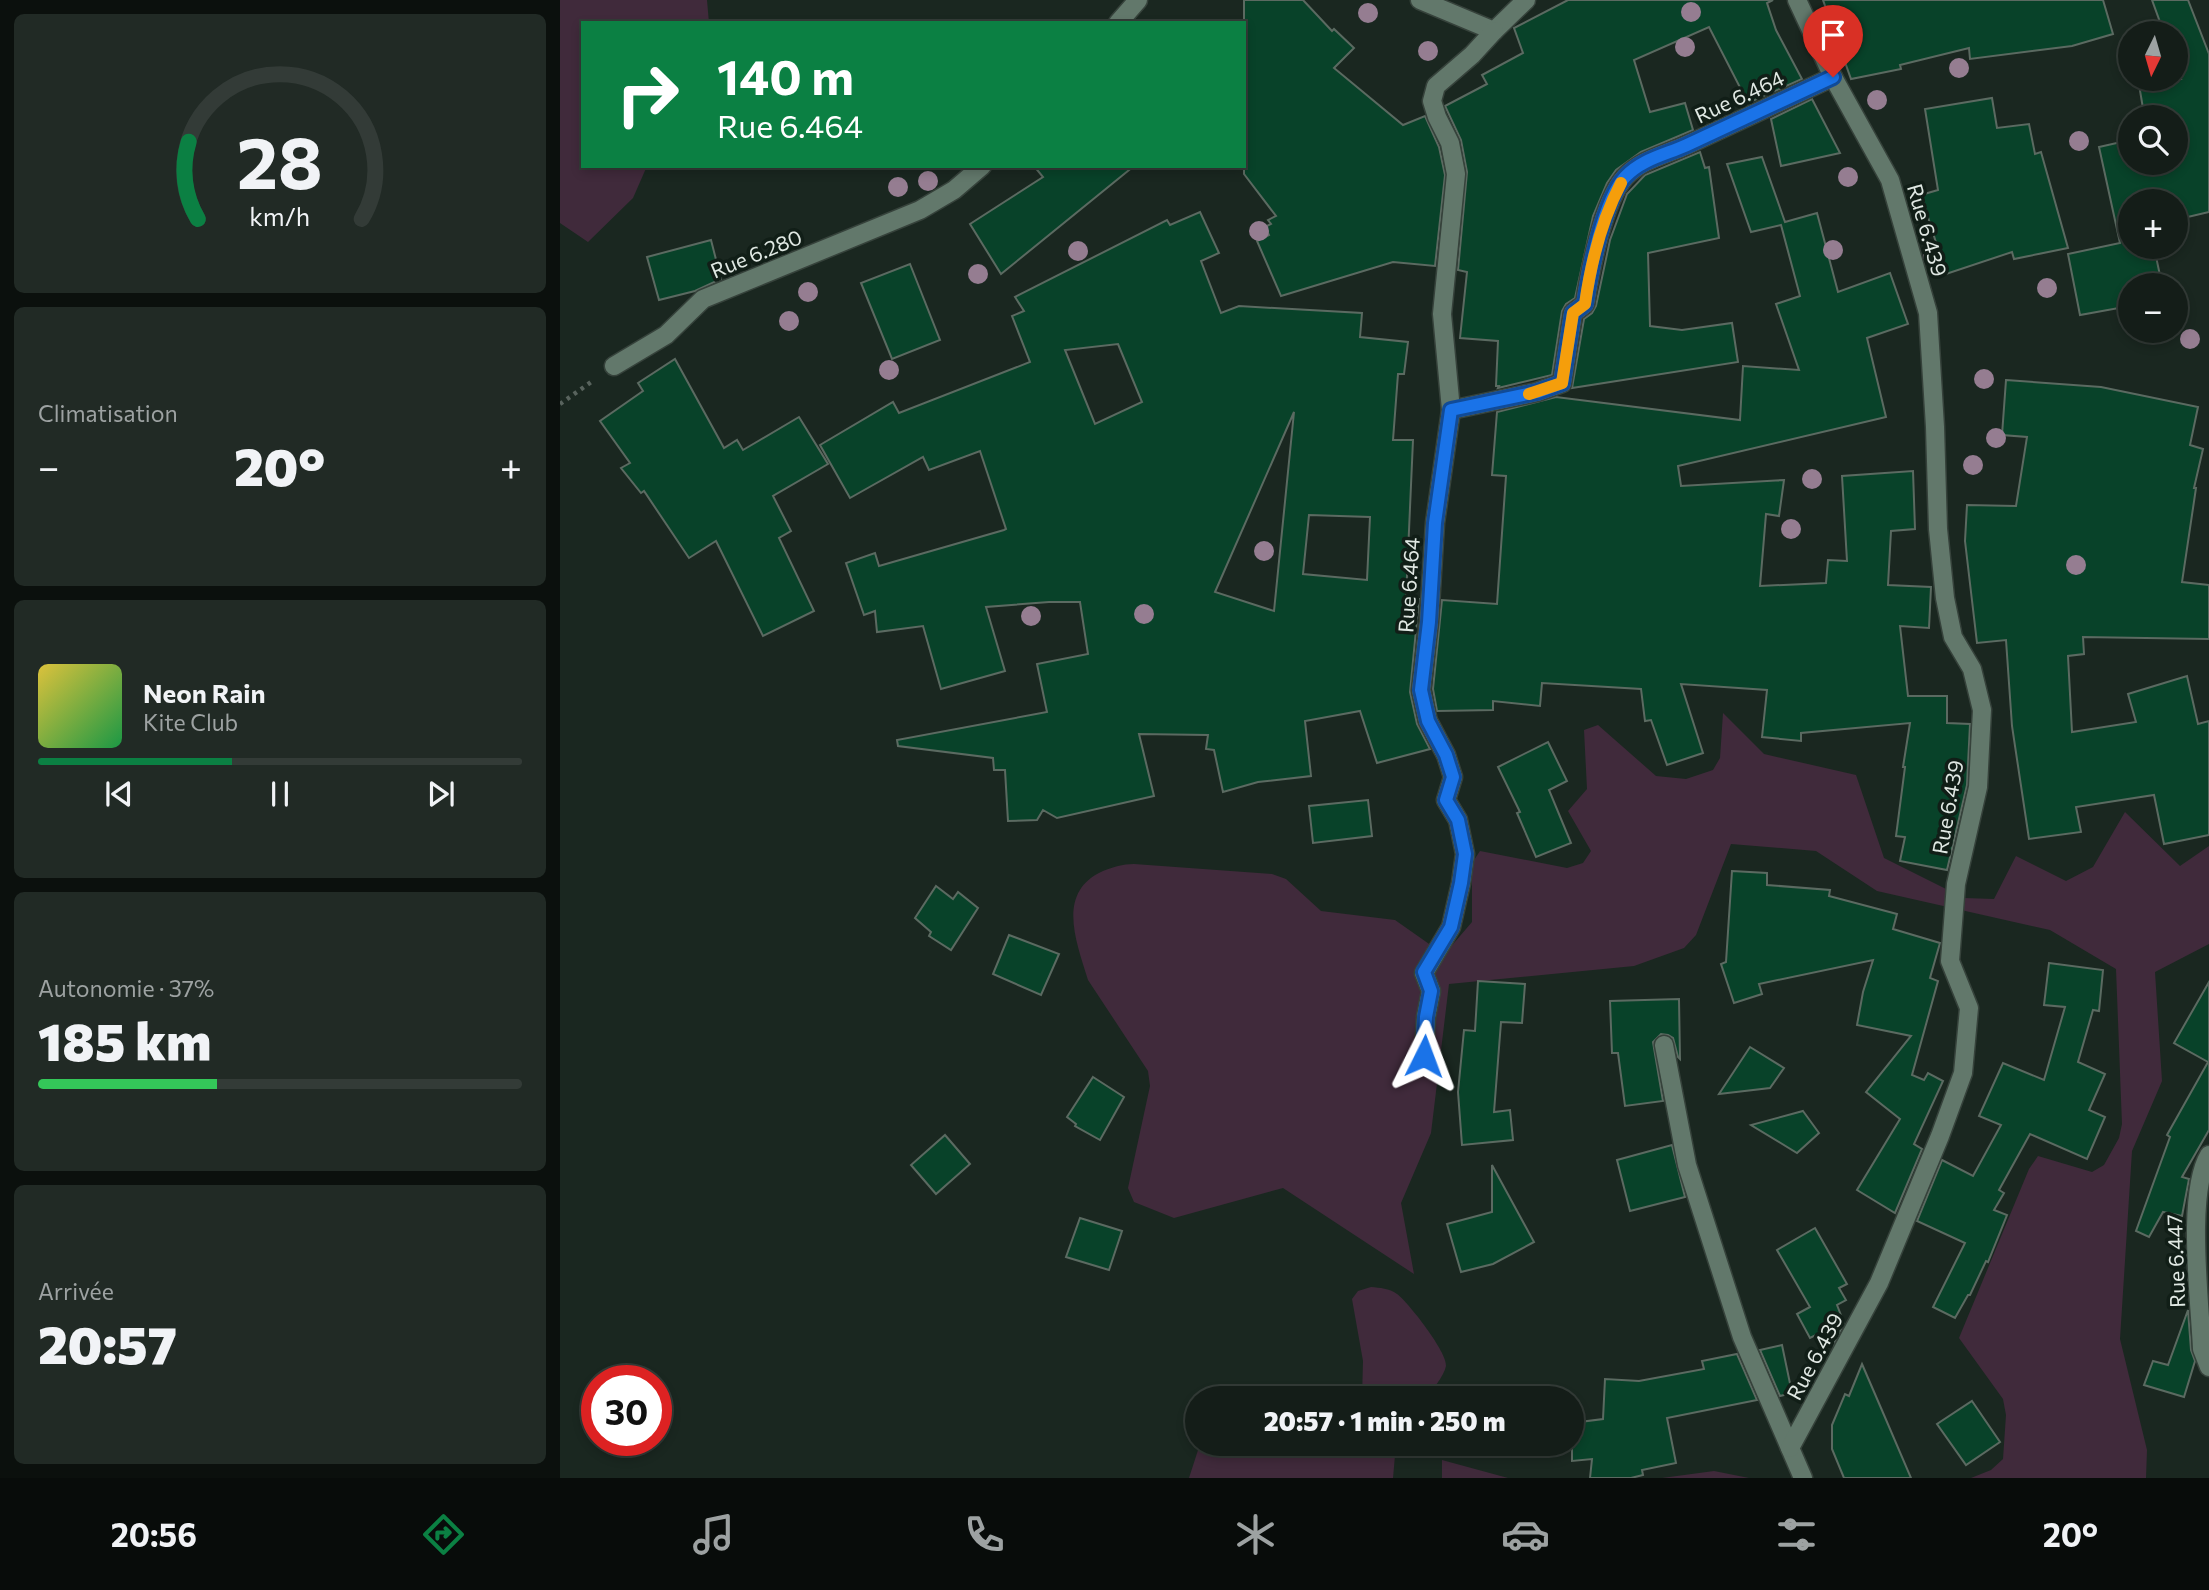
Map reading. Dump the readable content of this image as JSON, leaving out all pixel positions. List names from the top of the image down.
{
  "streets": {
    "street": [
      "Rue 6.464",
      "Rue 6.439",
      "Rue 6.280",
      "Rue 6.447"
    ]
  },
  "crossings": [
    ["Rue 6.464", "Rue 6.439"]
  ],
  "north": "bottom",
  "page": {
    "map_buttons": ["+", "−"],
    "turn": ["140 m", "Rue 6.464"],
    "tile": [
      "Climatisation",
      ["Autonomie · 37%", "185 km"],
      ["Arrivée", "20:57"]
    ],
    "heat": ["−", "20°", "+"],
    "song": ["Neon Rain", "Kite Club"],
    "limit": "30",
    "trip": "20:57 · 1 min · 250 m",
    "tabs": ["20:56", "20°"],
    "gauge": ["28", "km/h"]
  }
}
